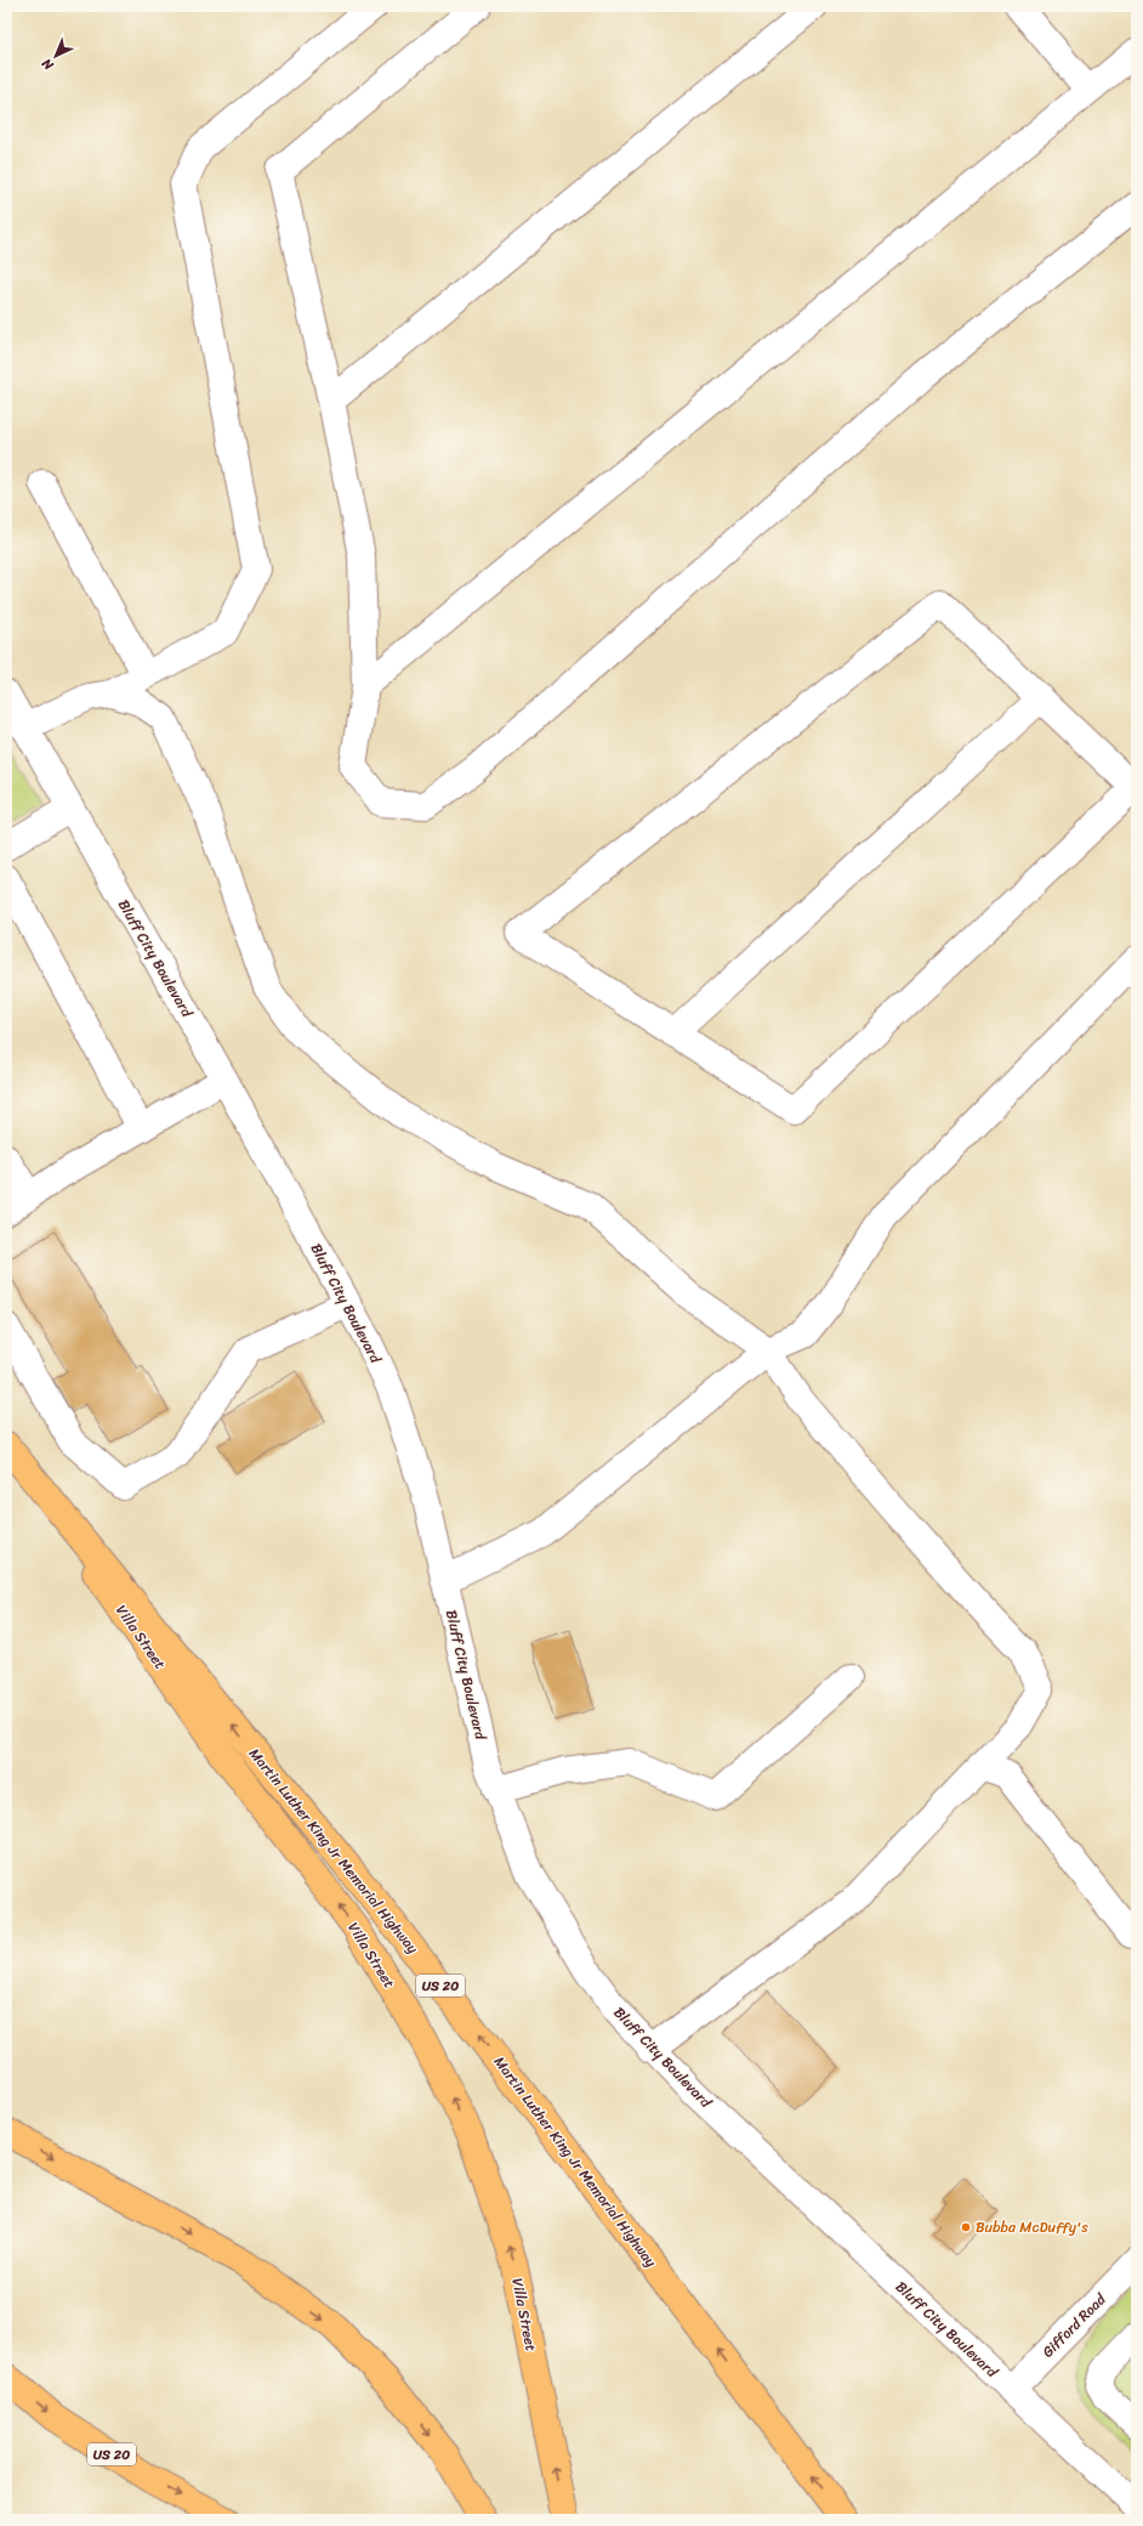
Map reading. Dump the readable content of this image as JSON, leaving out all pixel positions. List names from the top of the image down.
{
  "streets": {
    "main road": ["Villa Street", "Martin Luther King Jr Memorial Highway", "US 20"],
    "street": ["Bluff City Boulevard", "Gifford Road"]
  },
  "crossings": [
    ["Bluff City Boulevard", "Gifford Road"],
    ["Villa Street", "Martin Luther King Jr Memorial Highway"]
  ],
  "one_way": ["Villa Street", "Martin Luther King Jr Memorial Highway"],
  "places": ["Bubba McDuffy's"],
  "north": "bottom left"
}
